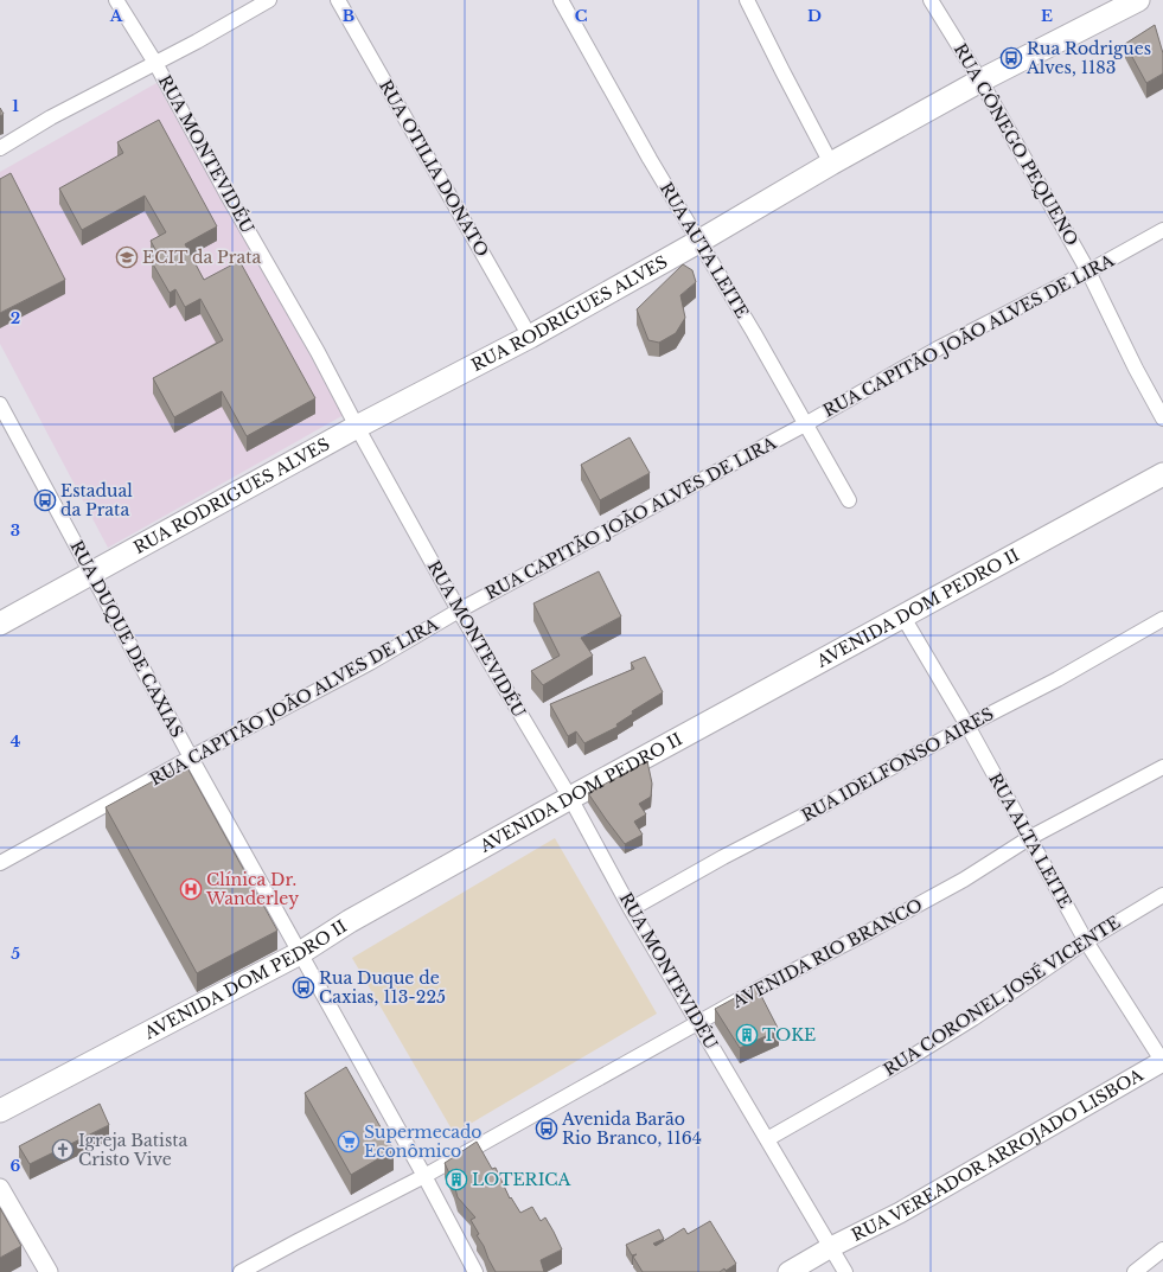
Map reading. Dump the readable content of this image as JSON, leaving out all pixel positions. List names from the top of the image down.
{
  "streets": {
    "main road": ["RUA RODRIGUES ALVES", "AVENIDA DOM PEDRO II", "RUA VEREADOR ARROJADO LISBOA"],
    "street": [
      "RUA CÔNEGO PEQUENO",
      "RUA MONTEVIDÉU",
      "RUA OTILIA DONATO",
      "RUA AUTA LEITE",
      "RUA CAPITÃO JOÃO ALVES DE LIRA",
      "RUA DUQUE DE CAXIAS",
      "RUA IDELFONSO AIRES",
      "RUA ALTA LEITE",
      "AVENIDA RIO BRANCO",
      "RUA CORONEL JOSÉ VICENTE"
    ]
  },
  "crossings": [
    ["RUA CÔNEGO PEQUENO", "RUA RODRIGUES ALVES"],
    ["RUA CÔNEGO PEQUENO", "RUA CAPITÃO JOÃO ALVES DE LIRA"],
    ["RUA MONTEVIDÉU", "RUA RODRIGUES ALVES"],
    ["RUA MONTEVIDÉU", "RUA CAPITÃO JOÃO ALVES DE LIRA"],
    ["RUA MONTEVIDÉU", "AVENIDA DOM PEDRO II"],
    ["RUA MONTEVIDÉU", "RUA IDELFONSO AIRES"],
    ["RUA MONTEVIDÉU", "AVENIDA RIO BRANCO"],
    ["RUA MONTEVIDÉU", "RUA CORONEL JOSÉ VICENTE"],
    ["RUA MONTEVIDÉU", "RUA VEREADOR ARROJADO LISBOA"],
    ["RUA OTILIA DONATO", "RUA RODRIGUES ALVES"],
    ["RUA AUTA LEITE", "RUA RODRIGUES ALVES"],
    ["RUA AUTA LEITE", "RUA CAPITÃO JOÃO ALVES DE LIRA"],
    ["RUA RODRIGUES ALVES", "RUA DUQUE DE CAXIAS"],
    ["RUA CAPITÃO JOÃO ALVES DE LIRA", "RUA DUQUE DE CAXIAS"],
    ["AVENIDA DOM PEDRO II", "RUA DUQUE DE CAXIAS"],
    ["AVENIDA DOM PEDRO II", "RUA ALTA LEITE"],
    ["RUA DUQUE DE CAXIAS", "AVENIDA RIO BRANCO"],
    ["RUA IDELFONSO AIRES", "RUA ALTA LEITE"],
    ["RUA ALTA LEITE", "AVENIDA RIO BRANCO"],
    ["RUA ALTA LEITE", "RUA CORONEL JOSÉ VICENTE"],
    ["RUA ALTA LEITE", "RUA VEREADOR ARROJADO LISBOA"]
  ],
  "places": {
    "bus stop": [
      "Rua Rodrigues Alves, 1183",
      "Estadual da Prata",
      "Rua Duque de Caxias, 113-225",
      "Avenida Barão Rio Branco, 1164"
    ],
    "school or university": ["ECIT da Prata"],
    "hospital": ["Clínica Dr. Wanderley"],
    "building": ["TOKE", "LOTERICA"],
    "supermarket": ["Supermecado Econômico"],
    "church": ["Igreja Batista Cristo Vive"]
  },
  "grid": {
    "columns": [
      "A",
      "B",
      "C",
      "D",
      "E"
    ],
    "rows": [
      "1",
      "2",
      "3",
      "4",
      "5",
      "6"
    ]
  }
}
